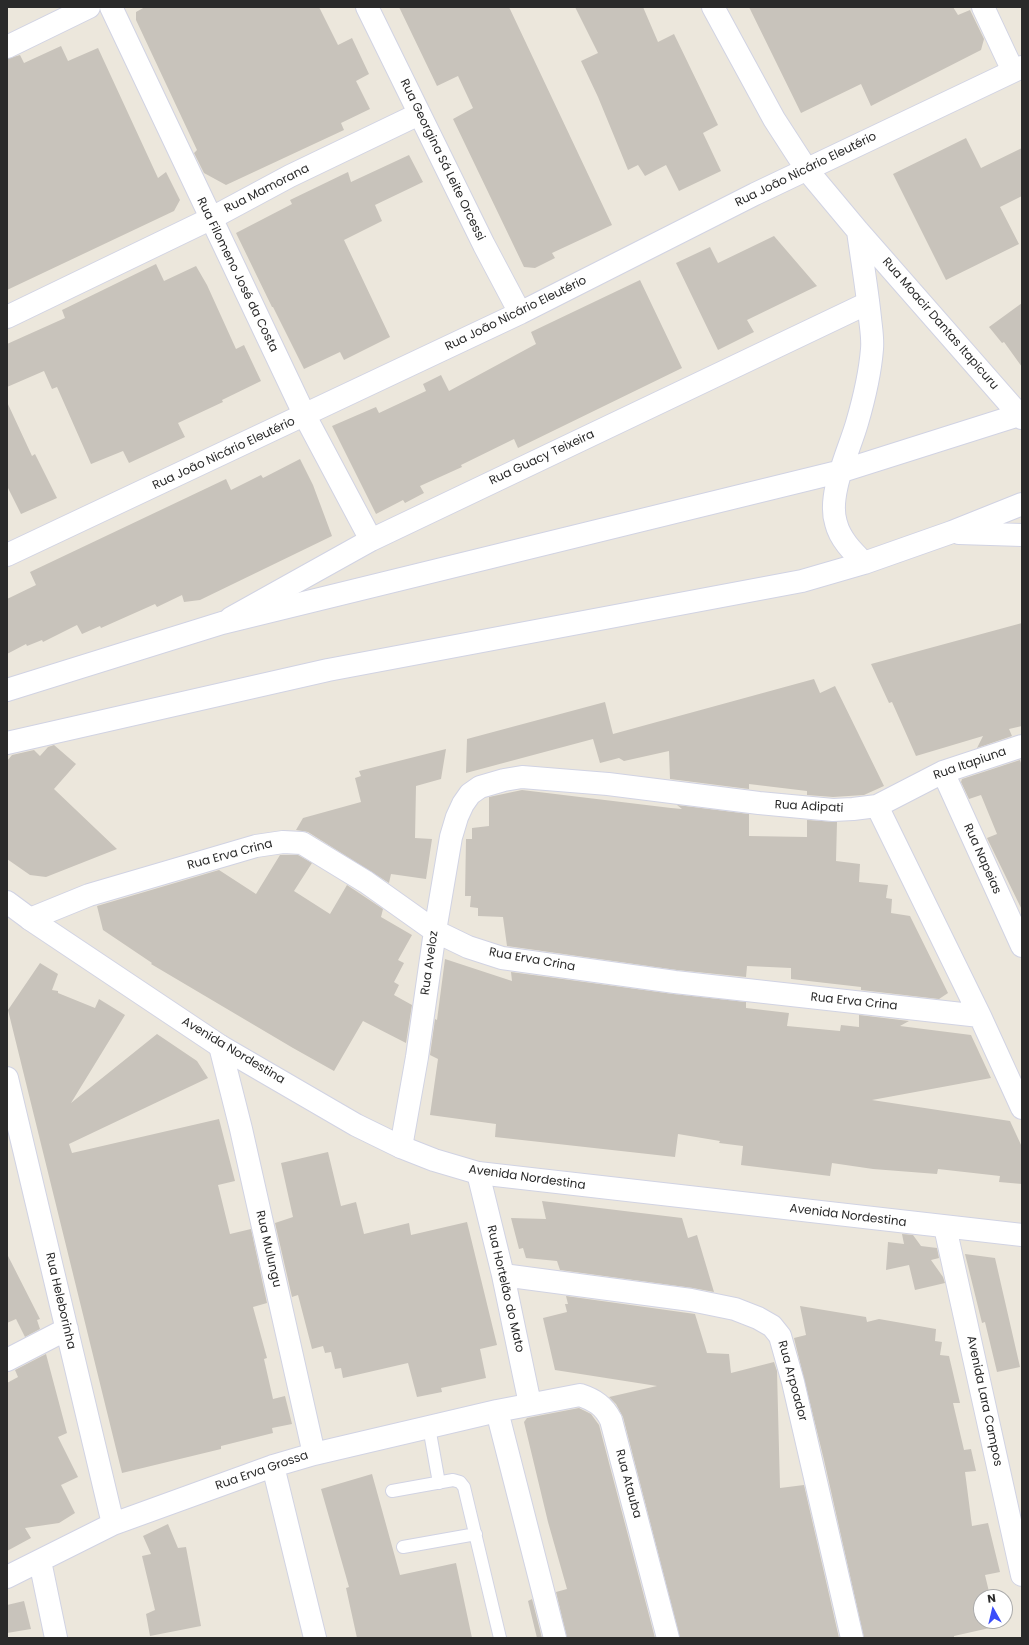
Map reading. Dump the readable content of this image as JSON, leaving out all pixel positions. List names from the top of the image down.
{
  "streets": {
    "street": [
      "Rua Georgina Sá Leite Orcessi",
      "Rua João Nicário Eleutério",
      "Rua Mamorana",
      "Rua Filomeno José da Costa",
      "Rua Moacir Dantas Itapicuru",
      "Rua Guacy Teixeira",
      "Rua Itapiuna",
      "Rua Adipati",
      "Rua Erva Crina",
      "Rua Napeias",
      "Rua Aveloz",
      "Avenida Nordestina",
      "Rua Mulungu",
      "Rua Hortelão do Mato",
      "Rua Heleborinha",
      "Rua Arpoador",
      "Avenida Lara Campos",
      "Rua Erva Grossa",
      "Rua Atauba"
    ]
  },
  "crossings": [
    ["Rua Georgina Sá Leite Orcessi", "Rua João Nicário Eleutério"],
    ["Rua Georgina Sá Leite Orcessi", "Rua Mamorana"],
    ["Rua João Nicário Eleutério", "Rua Filomeno José da Costa"],
    ["Rua João Nicário Eleutério", "Rua Moacir Dantas Itapicuru"],
    ["Rua Mamorana", "Rua Filomeno José da Costa"],
    ["Rua Filomeno José da Costa", "Rua Guacy Teixeira"],
    ["Rua Moacir Dantas Itapicuru", "Rua Guacy Teixeira"],
    ["Rua Itapiuna", "Rua Adipati"],
    ["Rua Itapiuna", "Rua Napeias"],
    ["Rua Adipati", "Rua Aveloz"],
    ["Rua Erva Crina", "Rua Aveloz"],
    ["Rua Erva Crina", "Avenida Nordestina"],
    ["Rua Aveloz", "Avenida Nordestina"],
    ["Avenida Nordestina", "Rua Mulungu"],
    ["Avenida Nordestina", "Rua Hortelão do Mato"],
    ["Avenida Nordestina", "Avenida Lara Campos"],
    ["Rua Mulungu", "Rua Erva Grossa"],
    ["Rua Hortelão do Mato", "Rua Arpoador"],
    ["Rua Hortelão do Mato", "Rua Erva Grossa"],
    ["Rua Hortelão do Mato", "Rua Atauba"],
    ["Rua Heleborinha", "Rua Erva Grossa"],
    ["Rua Erva Grossa", "Rua Atauba"]
  ],
  "north": "top"
}
